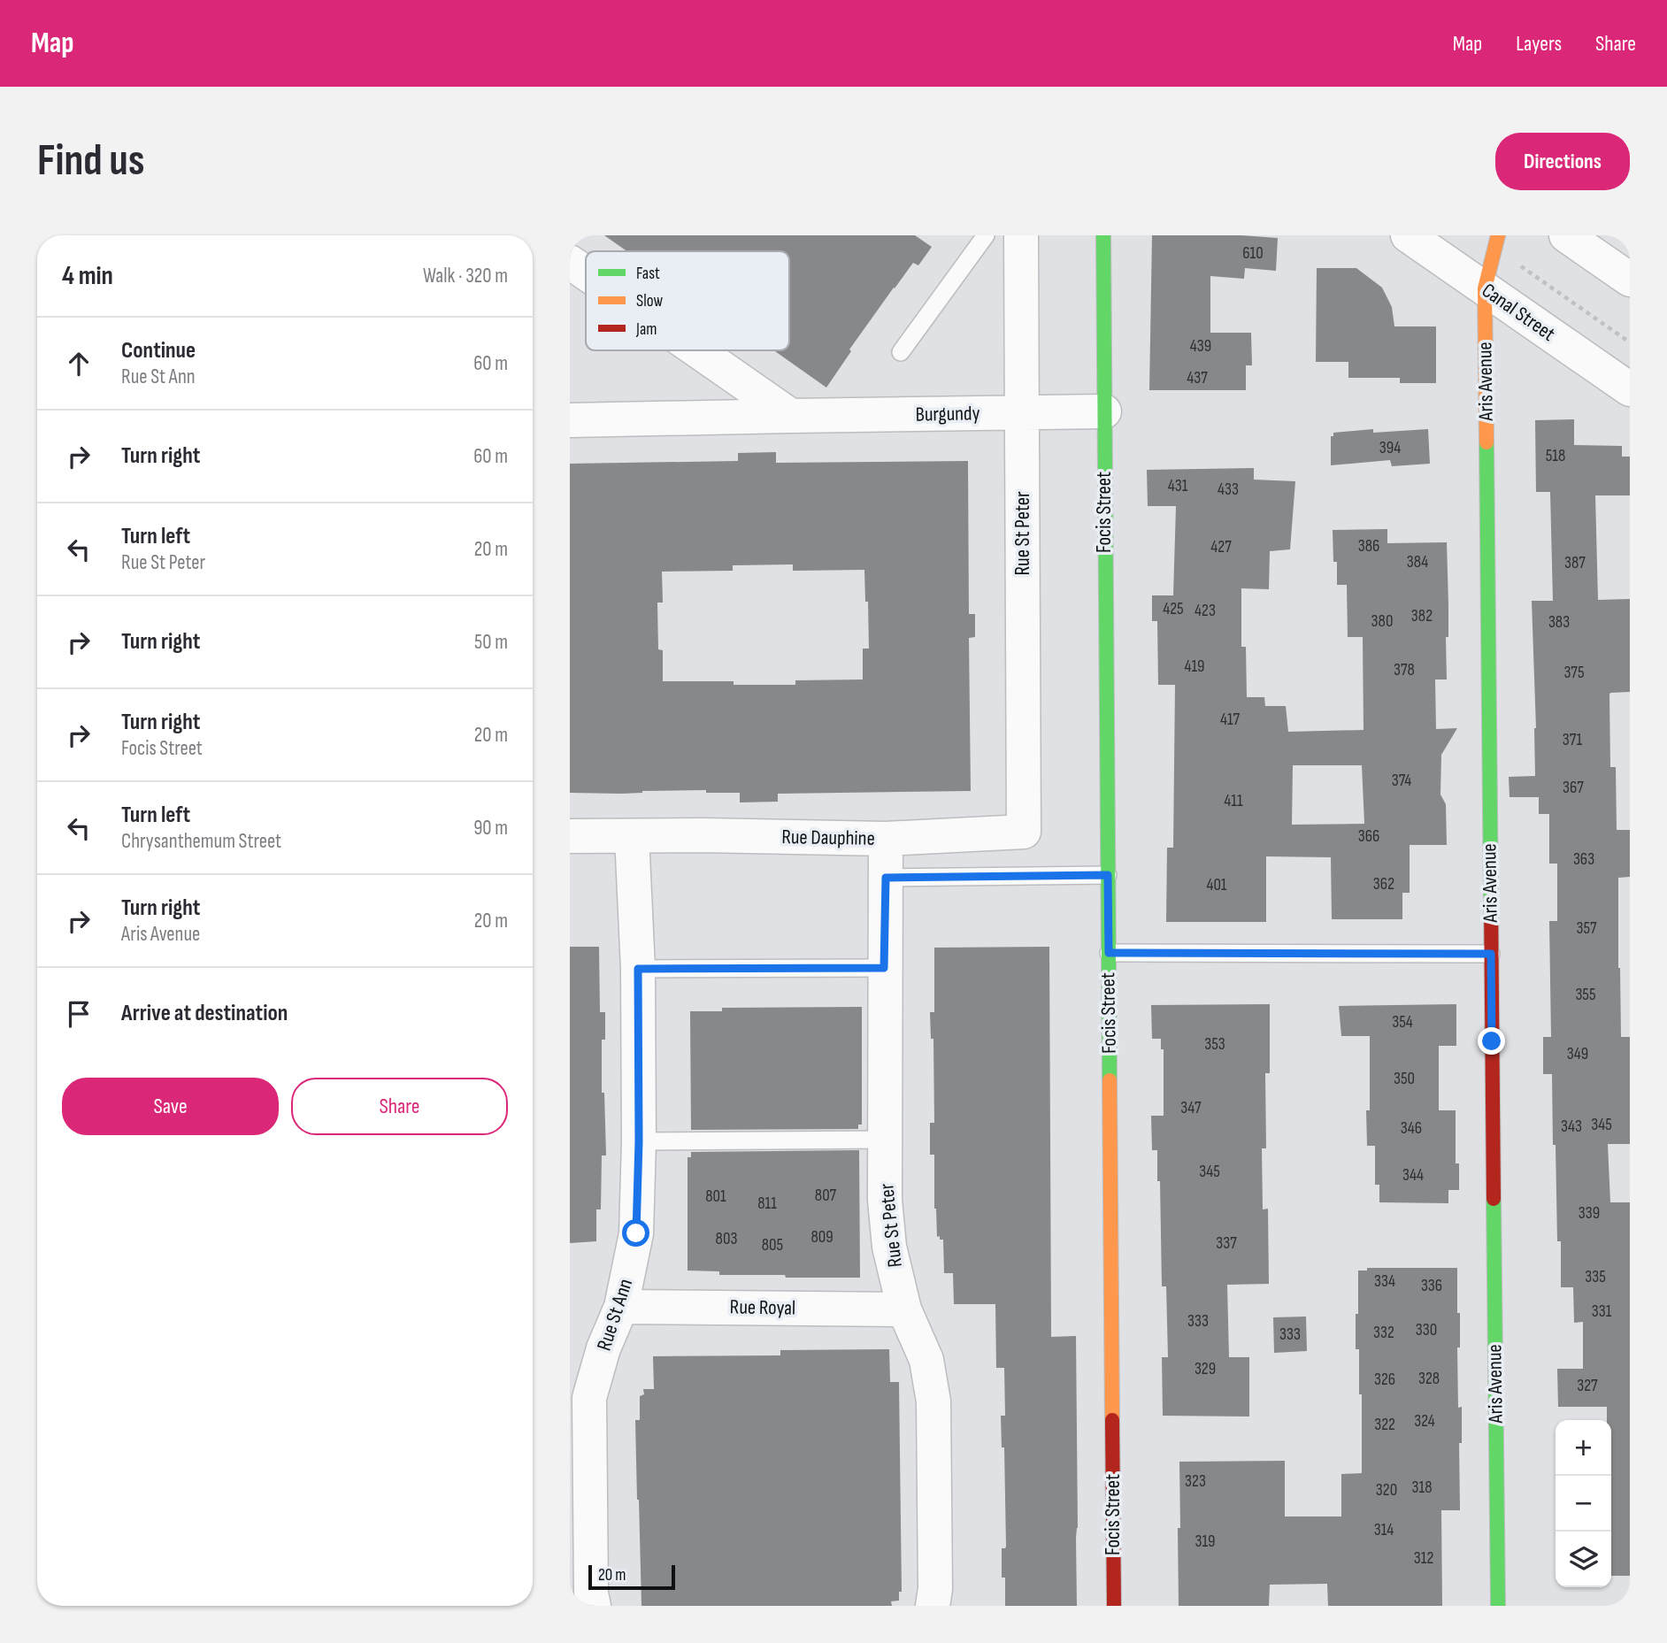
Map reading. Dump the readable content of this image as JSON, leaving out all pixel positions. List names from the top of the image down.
{
  "streets": {
    "street": [
      "Canal Street",
      "Aris Avenue",
      "Burgundy",
      "Focis Street",
      "Rue St Peter",
      "Rue Dauphine",
      "Rue Royal",
      "Rue St Ann"
    ]
  },
  "crossings": [
    ["Canal Street", "Aris Avenue"],
    ["Burgundy", "Focis Street"],
    ["Burgundy", "Rue St Peter"],
    ["Rue St Peter", "Rue Dauphine"],
    ["Rue St Peter", "Rue Royal"],
    ["Rue Dauphine", "Rue St Ann"],
    ["Rue Royal", "Rue St Ann"]
  ],
  "house_numbers": [
    "610",
    "439",
    "437",
    "394",
    "518",
    "431",
    "433",
    "386",
    "427",
    "384",
    "387",
    "425",
    "423",
    "382",
    "380",
    "383",
    "419",
    "378",
    "375",
    "417",
    "371",
    "374",
    "367",
    "411",
    "366",
    "363",
    "362",
    "401",
    "357",
    "355",
    "354",
    "353",
    "349",
    "350",
    "347",
    "345",
    "343",
    "346",
    "345",
    "344",
    "807",
    "801",
    "811",
    "339",
    "809",
    "803",
    "337",
    "805",
    "335",
    "334",
    "336",
    "331",
    "333",
    "330",
    "332",
    "333",
    "329",
    "328",
    "326",
    "327",
    "324",
    "322",
    "323",
    "318",
    "320",
    "314",
    "319",
    "312"
  ],
  "legend": ["Fast", "Slow", "Jam"],
  "scale_bar": "20 m",
  "page": {
    "header": "Map",
    "nav": ["Map", "Layers", "Share"],
    "buttons": [
      "Directions",
      ["Save", "Share"]
    ],
    "title": "Find us",
    "heading": ["4 min", "Walk · 320 m"],
    "list": [
      ["Continue", "Rue St Ann", "60 m"],
      ["Turn right", "60 m"],
      ["Turn left", "Rue St Peter", "20 m"],
      ["Turn right", "50 m"],
      ["Turn right", "Focis Street", "20 m"],
      ["Turn left", "Chrysanthemum Street", "90 m"],
      ["Turn right", "Aris Avenue", "20 m"],
      "Arrive at destination"
    ],
    "map_buttons": ["+", "−"],
    "scale": "20 m"
  }
}
